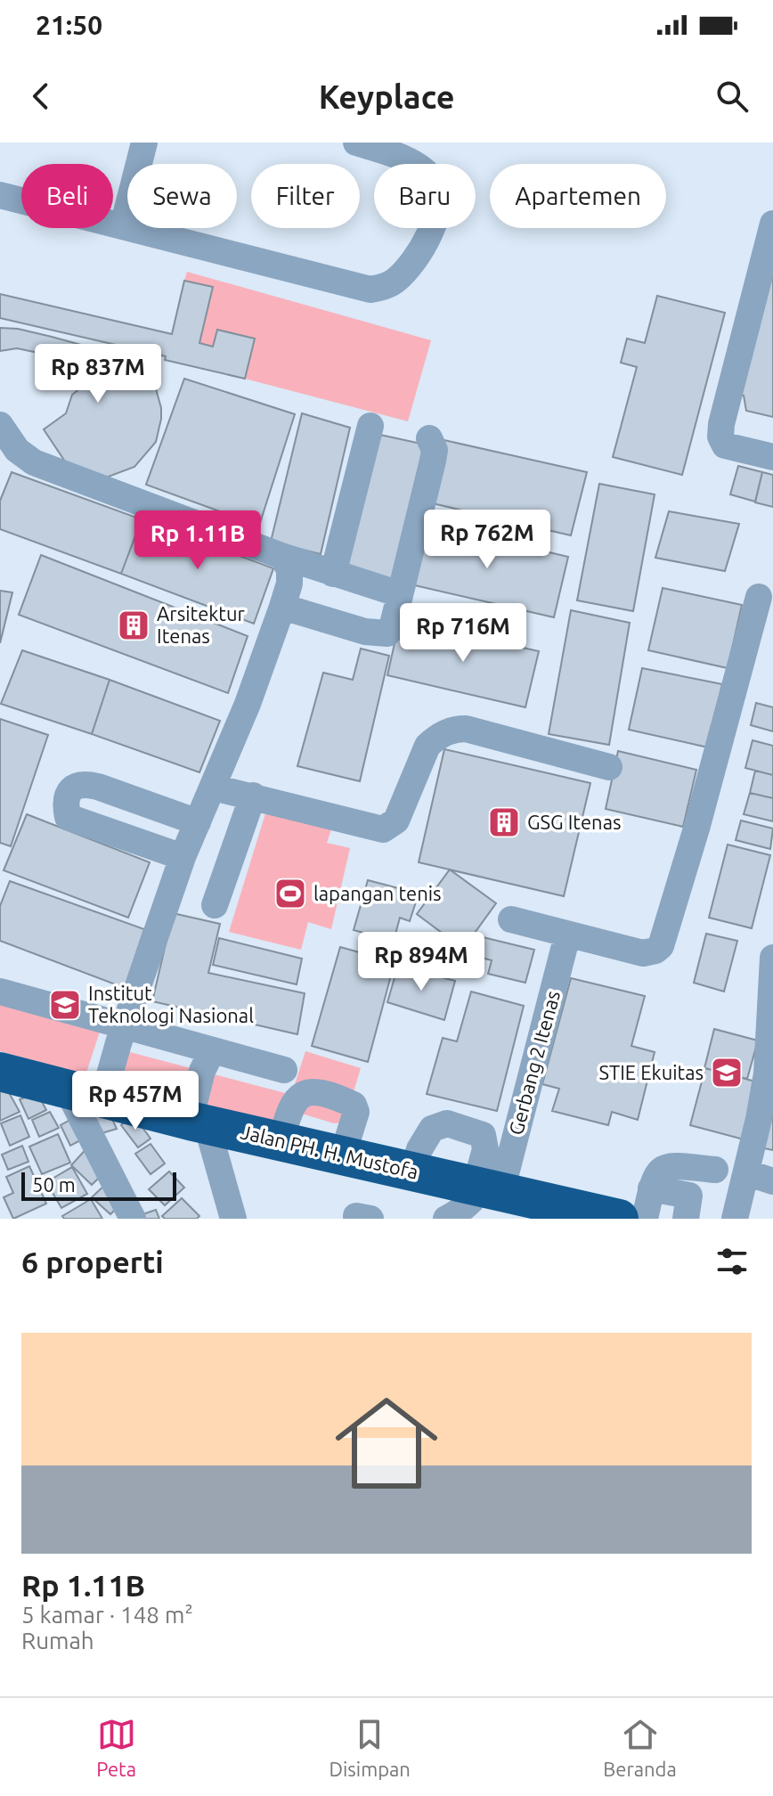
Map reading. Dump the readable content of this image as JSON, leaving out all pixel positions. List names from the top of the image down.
{
  "streets": {
    "highway": ["Jalan PH. H. Mustofa"],
    "street": ["Gerbang 2 Itenas"]
  },
  "crossings": [
    ["Gerbang 2 Itenas", "Jalan PH. H. Mustofa"]
  ],
  "places": {
    "building": ["Arsitektur Itenas", "GSG Itenas"],
    "sports": ["lapangan tenis"],
    "school or university": ["Institut Teknologi Nasional", "STIE Ekuitas"]
  },
  "scale_bar": "50 m",
  "page": {
    "status": "21:50",
    "header": "Keyplace",
    "chip": [
      "Beli",
      "Sewa",
      "Filter",
      "Baru",
      "Apartemen"
    ],
    "price": [
      "Rp 837M",
      "Rp 762M",
      "Rp 1.11B",
      "Rp 716M",
      "Rp 894M",
      "Rp 457M"
    ],
    "scale": "50 m",
    "heading": "6 properti",
    "list": [
      {
        "name": "Rp 1.11B",
        "note": "5 kamar · 148 m² · Rumah"
      }
    ],
    "tabs": ["Peta", "Disimpan", "Beranda"]
  }
}
